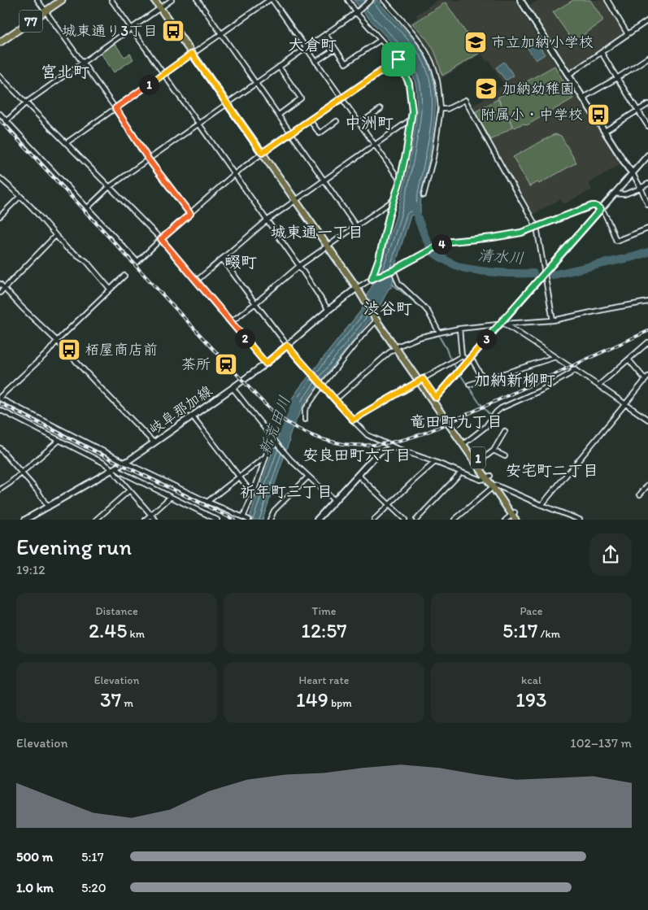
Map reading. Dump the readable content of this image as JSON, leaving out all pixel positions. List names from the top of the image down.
{
  "streets": {
    "main road": ["77", "1"],
    "street": ["岐阜那加線"]
  },
  "crossings": [
    ["岐阜那加線", "1"]
  ],
  "districts": [
    "大倉町",
    "宮北町",
    "中洲町",
    "城東通一丁目",
    "畷町",
    "渋谷町",
    "加納新柳町",
    "竜田町九丁目",
    "安良田町六丁目",
    "安宅町二丁目",
    "祈年町三丁目"
  ],
  "water": ["清水川", "新荒田川"],
  "places": {
    "bus stop": ["城東通り3丁目", "附属小・中学校", "栢屋商店前"],
    "school or university": ["市立加納小学校", "加納幼稚園"],
    "station": ["茶所"]
  },
  "page": {
    "pins": [
      "1",
      "4",
      "2",
      "3"
    ],
    "heading": ["Evening run", "19:12"],
    "stats": [
      ["Distance", "2.45 km"],
      ["Time", "12:57"],
      ["Pace", "5:17 /km"],
      ["Elevation", "37 m"],
      ["Heart rate", "149 bpm"],
      ["kcal", "193"]
    ],
    "chart": ["Elevation", "102–137 m"],
    "list": [
      {
        "name": "500 m",
        "note": "5:17"
      },
      {
        "name": "1.0 km",
        "note": "5:20"
      }
    ]
  }
}
